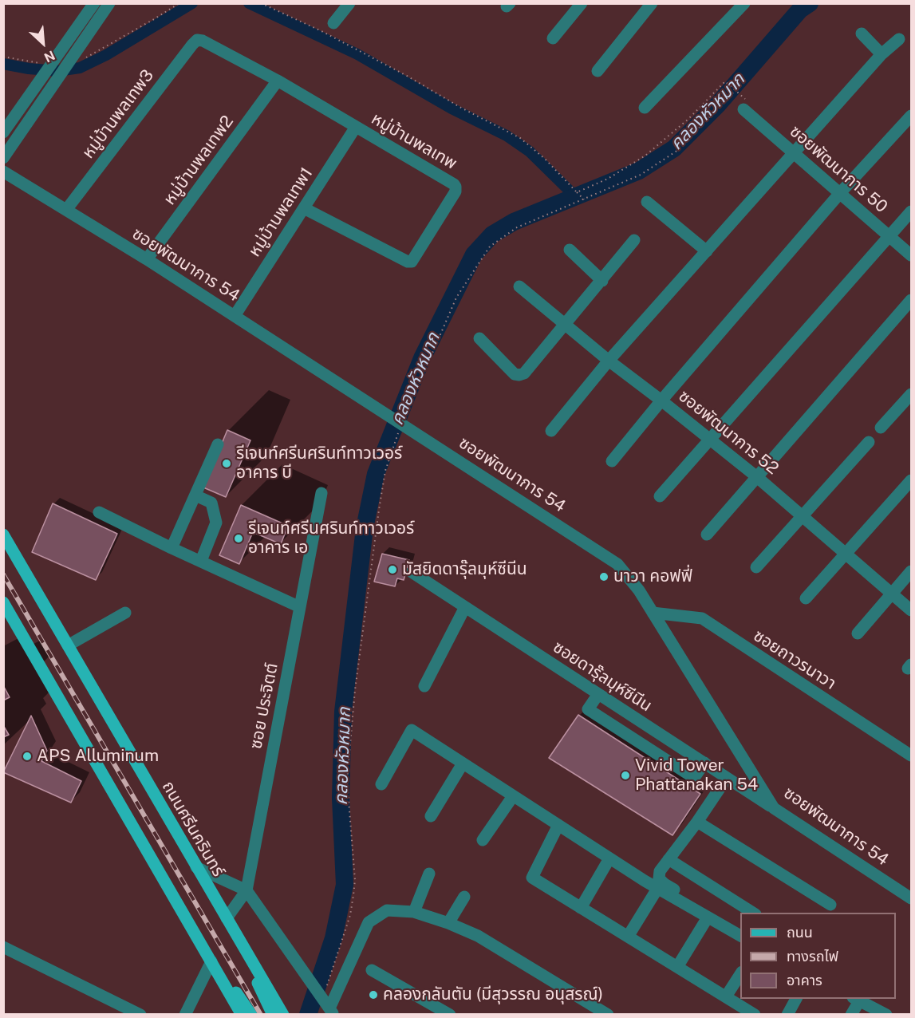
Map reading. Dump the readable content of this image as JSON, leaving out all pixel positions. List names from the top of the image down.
{
  "streets": {
    "main road": ["ถนนศรีนครินทร์"],
    "street": [
      "หมู่บ้านพลเทพ3",
      "หมู่บ้านพลเทพ",
      "หมู่บ้านพลเทพ2",
      "ซอยพัฒนาการ 50",
      "หมู่บ้านพลเทพ1",
      "ซอยพัฒนาการ 54",
      "ซอยพัฒนาการ 52",
      "ซอยถาวรนาวา",
      "ซอยดารุ๊ลมุห์ซีนีน",
      "ซอย ประจิตต์"
    ]
  },
  "crossings": [
    ["หมู่บ้านพลเทพ3", "หมู่บ้านพลเทพ"],
    ["หมู่บ้านพลเทพ3", "ซอยพัฒนาการ 54"],
    ["หมู่บ้านพลเทพ", "หมู่บ้านพลเทพ2"],
    ["หมู่บ้านพลเทพ", "หมู่บ้านพลเทพ1"],
    ["หมู่บ้านพลเทพ2", "ซอยพัฒนาการ 54"],
    ["หมู่บ้านพลเทพ1", "ซอยพัฒนาการ 54"],
    ["ซอยพัฒนาการ 54", "ซอยถาวรนาวา"],
    ["ซอยพัฒนาการ 54", "ซอยดารุ๊ลมุห์ซีนีน"],
    ["ซอย ประจิตต์", "ถนนศรีนครินทร์"]
  ],
  "water": ["คลองหัวหมาก"],
  "places": [
    "รีเจนท์ศรีนศรินท์ทาวเวอร์ อาคาร บี",
    "รีเจนท์ศรีนศรินท์ทาวเวอร์ อาคาร เอ",
    "มัสยิดดารุ๊ลมุห์ซีนีน",
    "นาวา คอฟฟี่",
    "APS Alluminum",
    "Vivid Tower Phattanakan 54",
    "คลองกลันตัน (มีสุวรรณ อนุสรณ์)"
  ],
  "legend": ["ถนน", "ทางรถไฟ", "อาคาร"],
  "north": "bottom right"
}
